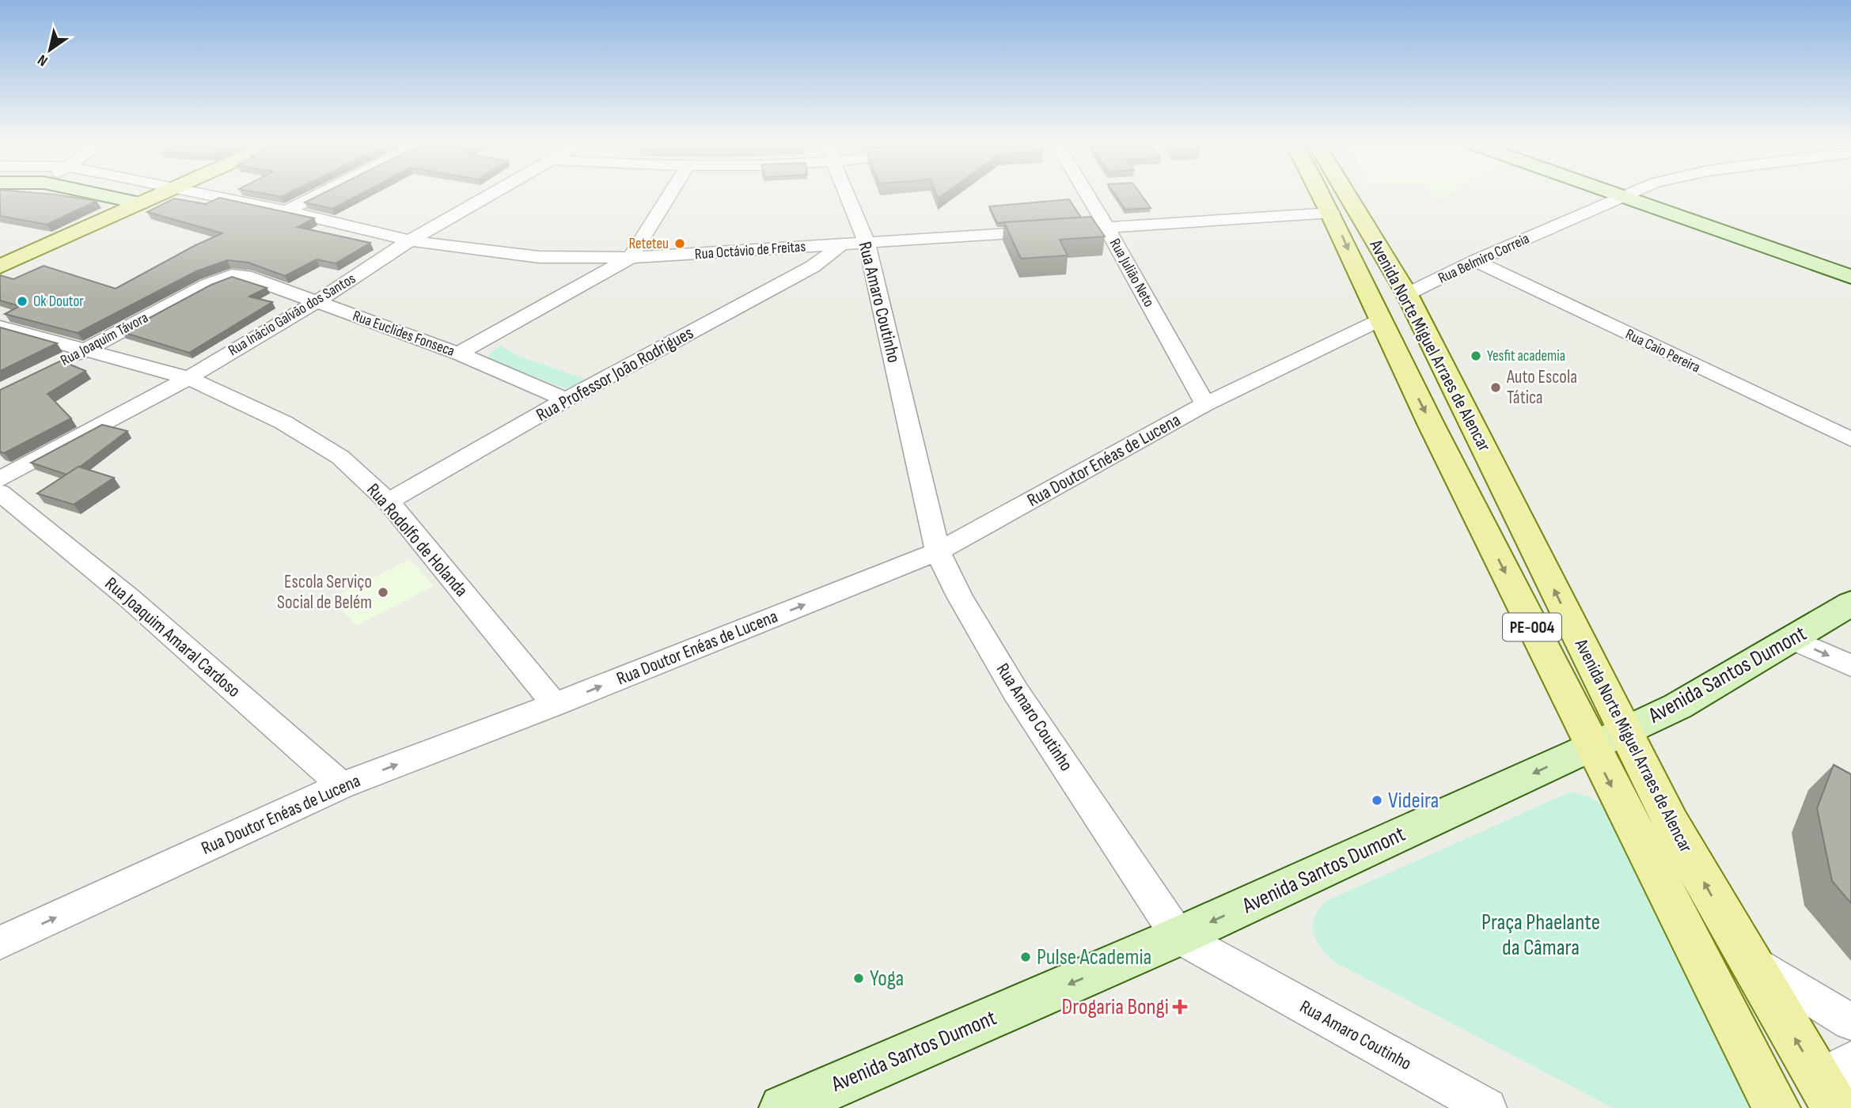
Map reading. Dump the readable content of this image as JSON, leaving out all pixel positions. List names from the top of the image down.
{
  "streets": {
    "main road": ["Avenida Norte Miguel Arraes de Alencar", "PE-004"],
    "street": [
      "Rua Octávio de Freitas",
      "Rua Belmiro Correia",
      "Rua Julião Neto",
      "Rua Amaro Coutinho",
      "Rua Inácio Galvão dos Santos",
      "Rua Euclides Fonseca",
      "Rua Joaquim Távora",
      "Rua Caio Pereira",
      "Rua Professor João Rodrigues",
      "Rua Doutor Enéas de Lucena",
      "Rua Rodolfo de Holanda",
      "Rua Joaquim Amaral Cardoso",
      "Avenida Santos Dumont"
    ]
  },
  "crossings": [
    ["Rua Octávio de Freitas", "Rua Julião Neto"],
    ["Rua Octávio de Freitas", "Rua Amaro Coutinho"],
    ["Rua Octávio de Freitas", "Rua Inácio Galvão dos Santos"],
    ["Rua Octávio de Freitas", "Avenida Norte Miguel Arraes de Alencar"],
    ["Rua Octávio de Freitas", "Rua Professor João Rodrigues"],
    ["Rua Belmiro Correia", "Avenida Norte Miguel Arraes de Alencar"],
    ["Rua Belmiro Correia", "Rua Caio Pereira"],
    ["Rua Julião Neto", "Rua Doutor Enéas de Lucena"],
    ["Rua Amaro Coutinho", "Rua Doutor Enéas de Lucena"],
    ["Rua Amaro Coutinho", "Avenida Santos Dumont"],
    ["Rua Inácio Galvão dos Santos", "Rua Euclides Fonseca"],
    ["Rua Inácio Galvão dos Santos", "Rua Rodolfo de Holanda"],
    ["Rua Euclides Fonseca", "Rua Joaquim Távora"],
    ["Rua Euclides Fonseca", "Rua Professor João Rodrigues"],
    ["Rua Joaquim Távora", "Rua Rodolfo de Holanda"],
    ["Avenida Norte Miguel Arraes de Alencar", "Rua Doutor Enéas de Lucena"],
    ["Avenida Norte Miguel Arraes de Alencar", "Avenida Santos Dumont"],
    ["Rua Professor João Rodrigues", "Rua Rodolfo de Holanda"],
    ["Rua Doutor Enéas de Lucena", "Rua Rodolfo de Holanda"],
    ["Rua Doutor Enéas de Lucena", "Rua Joaquim Amaral Cardoso"]
  ],
  "one_way": ["Rua Doutor Enéas de Lucena", "Avenida Santos Dumont"],
  "parks": ["Praça Phaelante da Câmara"],
  "places": {
    "other": [
      "Reteteu",
      "Ok Doutor",
      "Yesfit academia",
      "Auto Escola Tática",
      "Escola Serviço Social de Belém",
      "Videira",
      "Pulse Academia",
      "Yoga"
    ],
    "health": ["Drogaria Bongi"]
  },
  "north": "bottom left"
}
